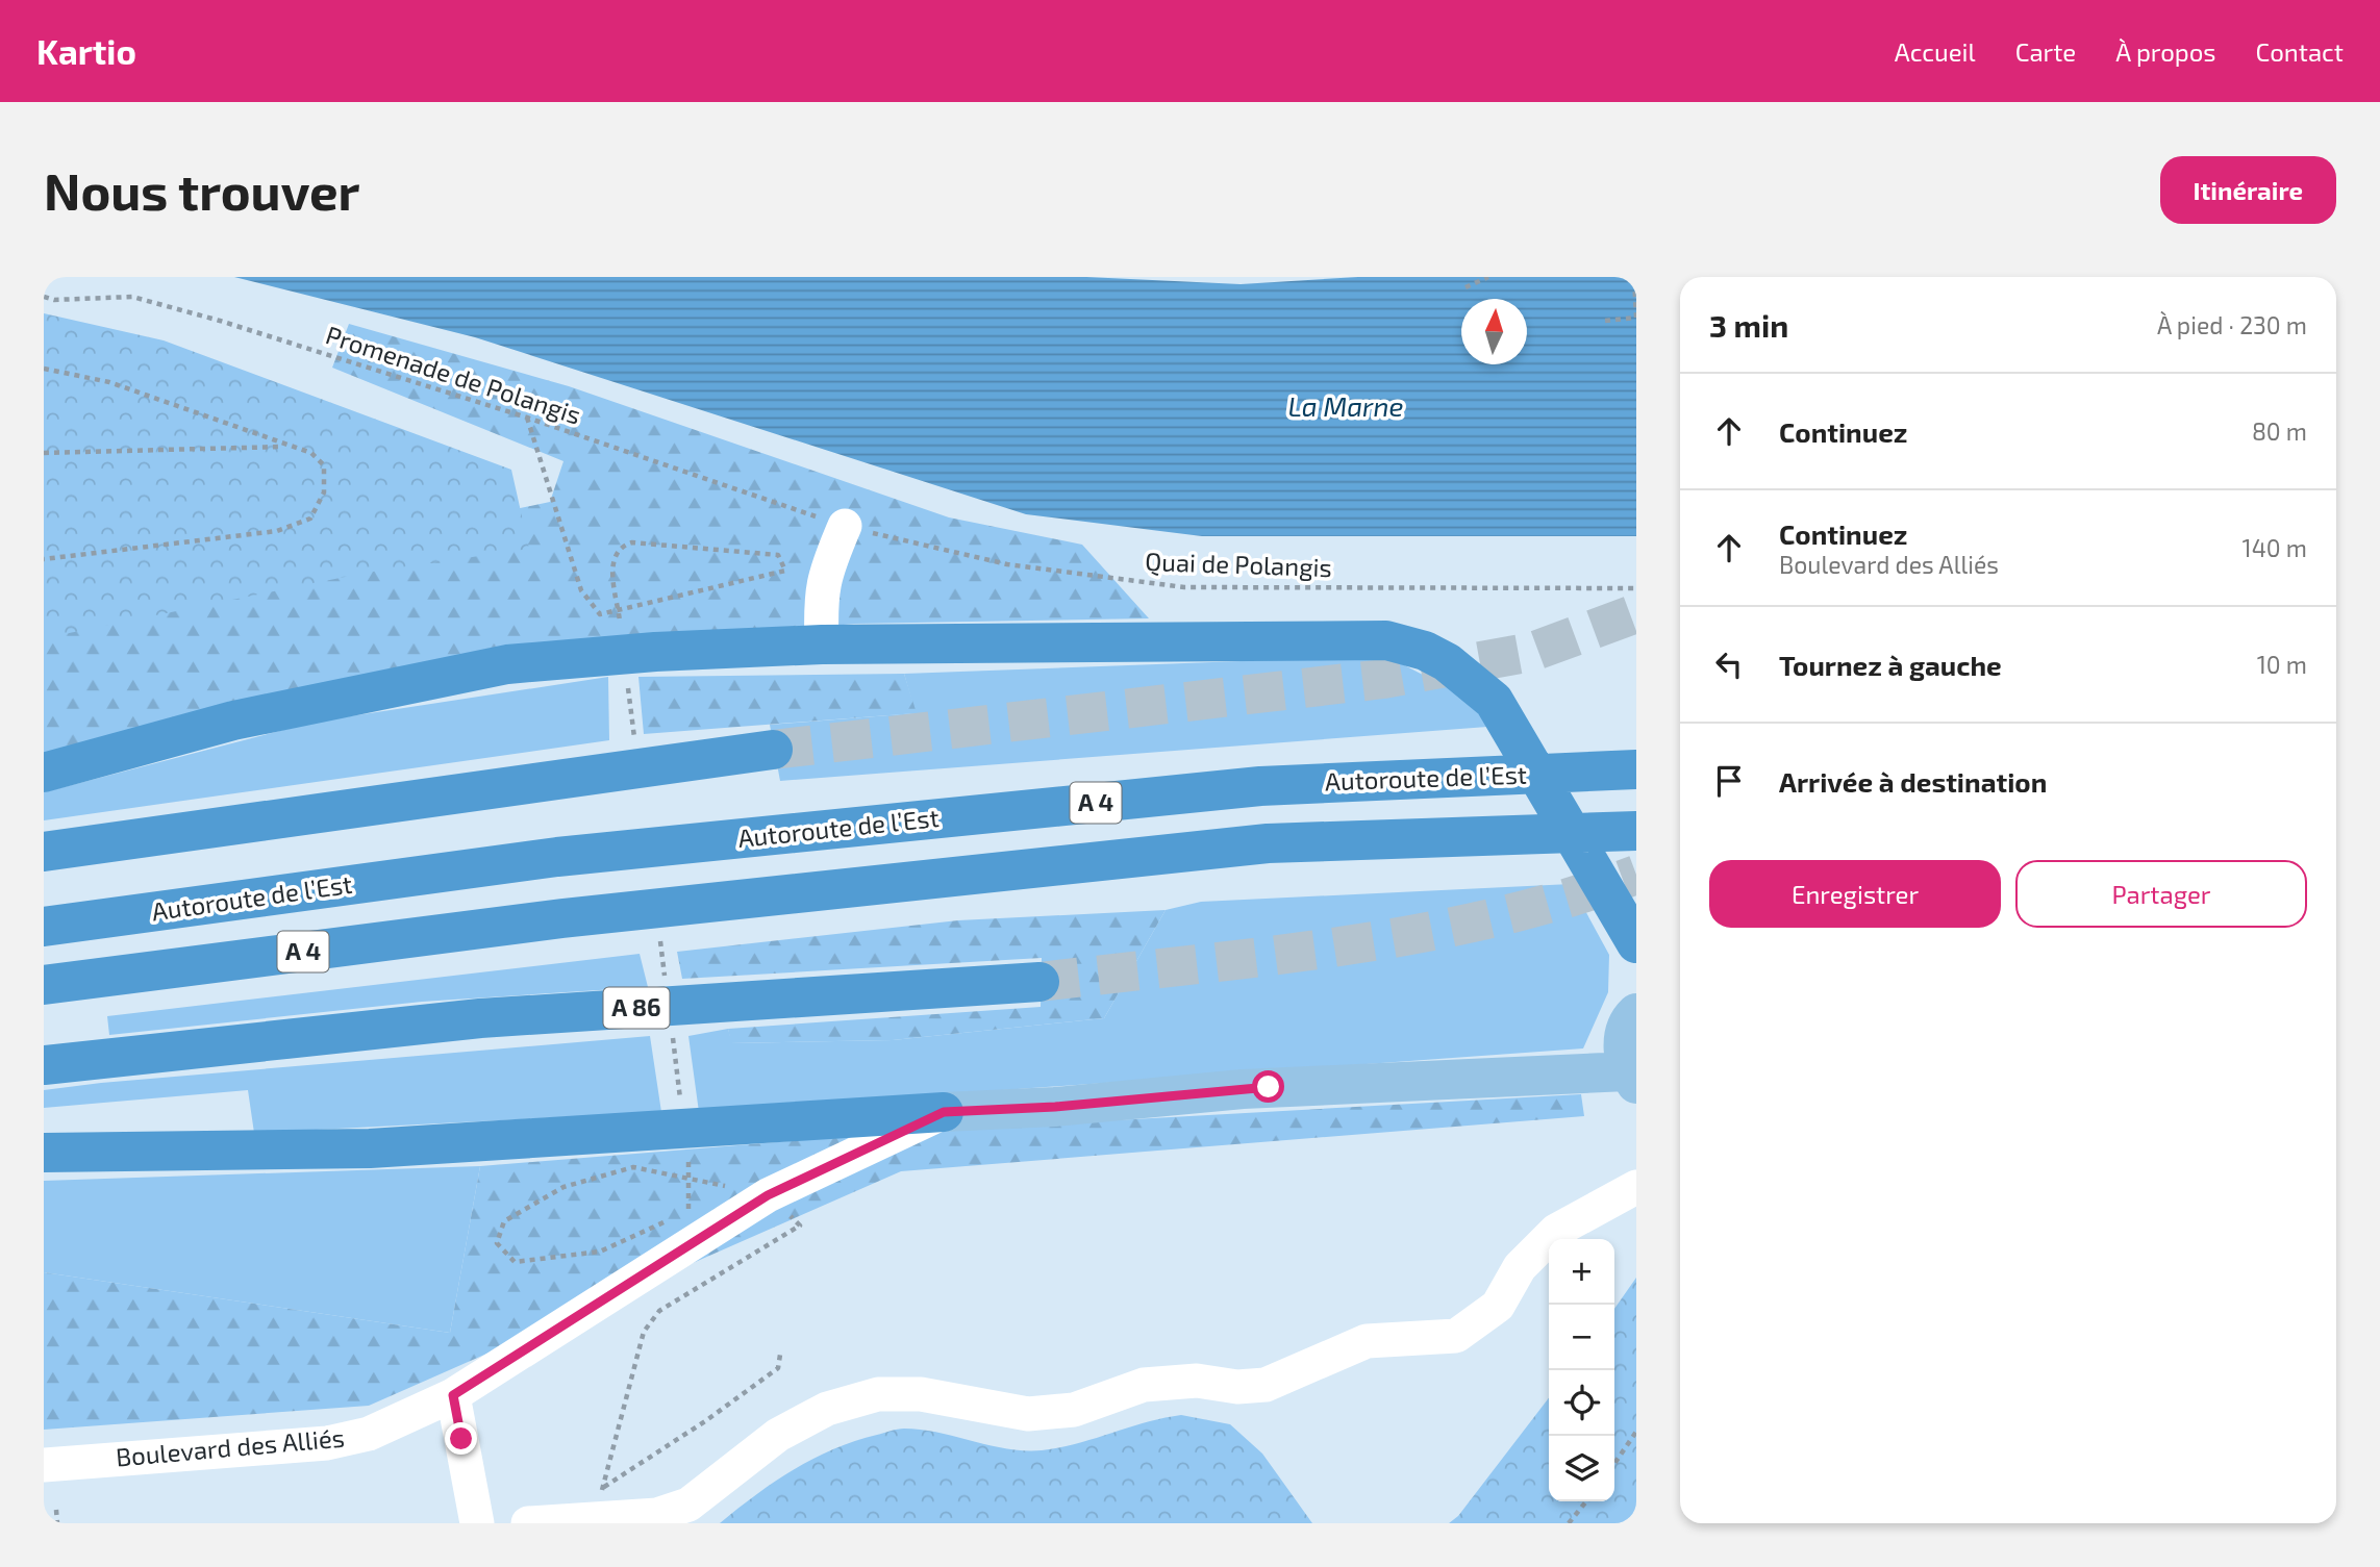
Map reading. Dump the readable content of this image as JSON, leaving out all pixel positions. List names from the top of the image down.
{
  "streets": {
    "highway": ["Autoroute de l’Est", "A 4", "A 86"],
    "street": ["Boulevard des Alliés"],
    "path": ["Promenade de Polangis", "Quai de Polangis"]
  },
  "crossings": [
    ["Promenade de Polangis", "Quai de Polangis"]
  ],
  "water": ["La Marne"],
  "north": "top",
  "page": {
    "header": "Kartio",
    "nav": [
      "Accueil",
      "Carte",
      "À propos",
      "Contact"
    ],
    "buttons": [
      "Itinéraire",
      ["Enregistrer", "Partager"]
    ],
    "title": "Nous trouver",
    "heading": ["3 min", "À pied · 230 m"],
    "list": [
      ["Continuez", "80 m"],
      ["Continuez", "Boulevard des Alliés", "140 m"],
      ["Tournez à gauche", "10 m"],
      "Arrivée à destination"
    ],
    "map_buttons": ["+", "−"]
  }
}
